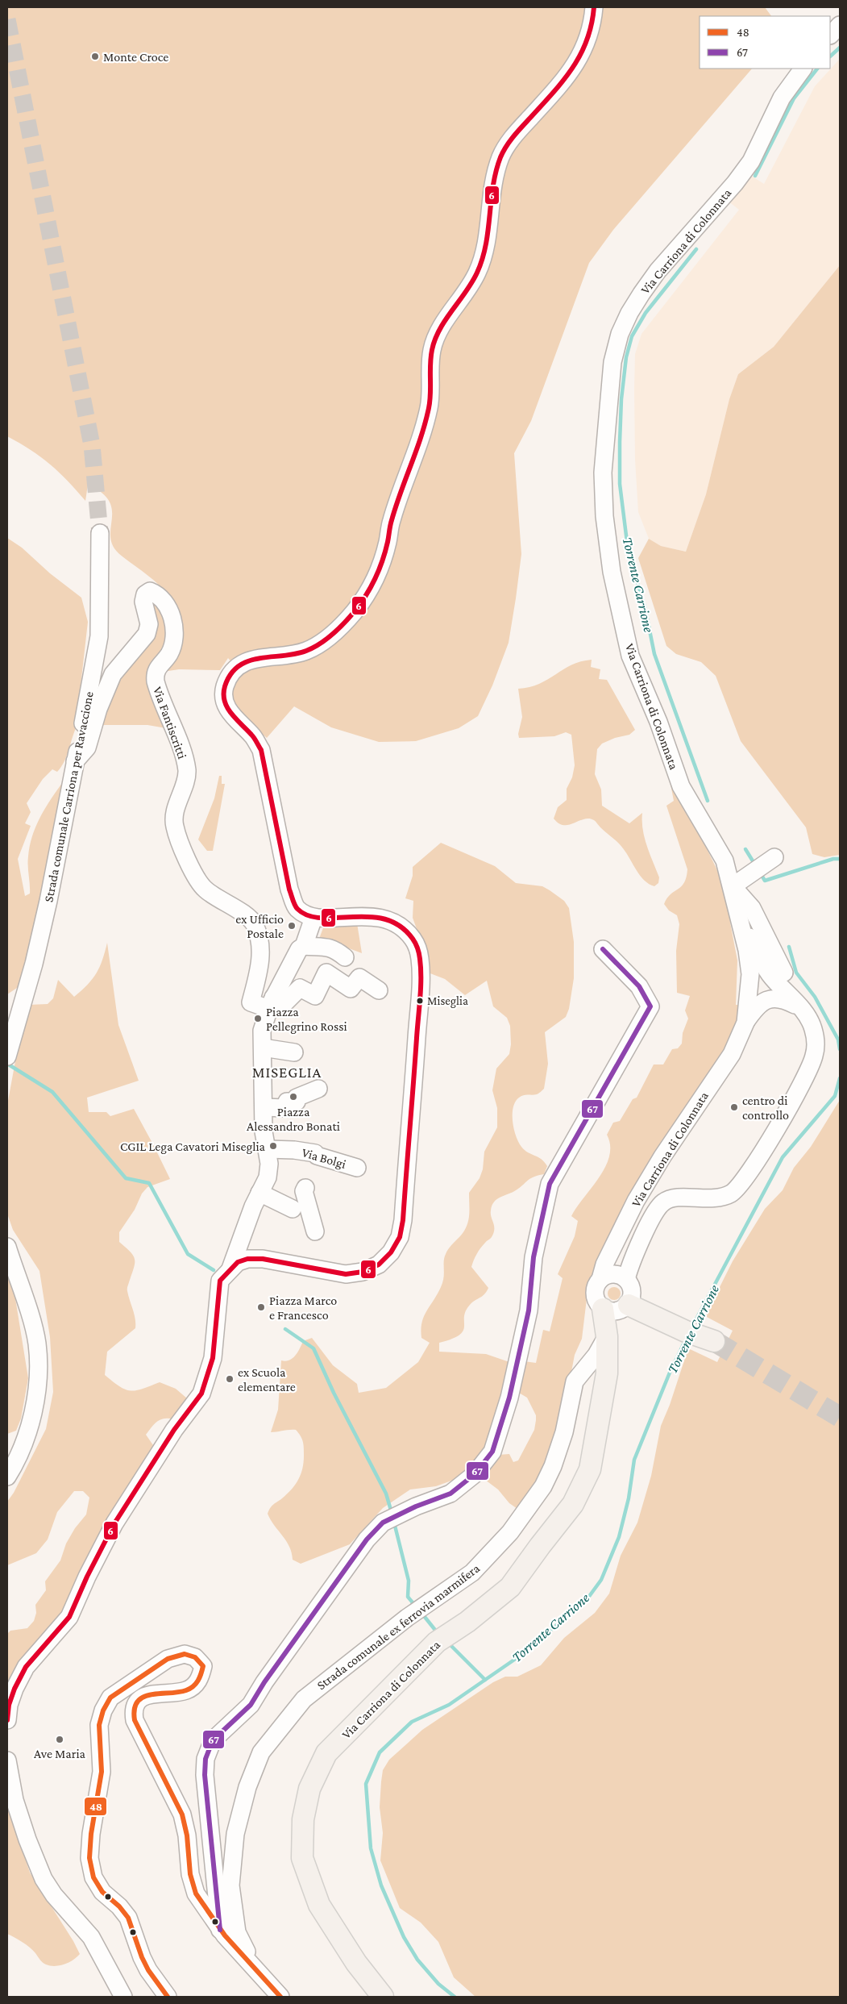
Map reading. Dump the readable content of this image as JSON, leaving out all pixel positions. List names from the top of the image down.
{
  "streets": {
    "main road": ["Via Carriona di Colonnata"],
    "street": [
      "Via Fantiscritti",
      "Strada comunale Carriona per Ravaccione",
      "Via Bolgi",
      "Strada comunale ex ferrovia marmifera"
    ]
  },
  "crossings": [
    ["Via Carriona di Colonnata", "Strada comunale ex ferrovia marmifera"],
    ["Via Fantiscritti", "Strada comunale Carriona per Ravaccione"]
  ],
  "districts": ["MISEGLIA"],
  "water": ["Torrente Carrione"],
  "places": [
    "Monte Croce",
    "ex Ufficio Postale",
    "Miseglia",
    "Piazza Pellegrino Rossi",
    "Piazza Alessandro Bonati",
    "centro di controllo",
    "CGIL Lega Cavatori Miseglia",
    "Piazza Marco e Francesco",
    "ex Scuola elementare",
    "Ave Maria"
  ],
  "lines": ["transit line 6", "transit line 67", "transit line 48"],
  "legend": ["48", "67"]
}
